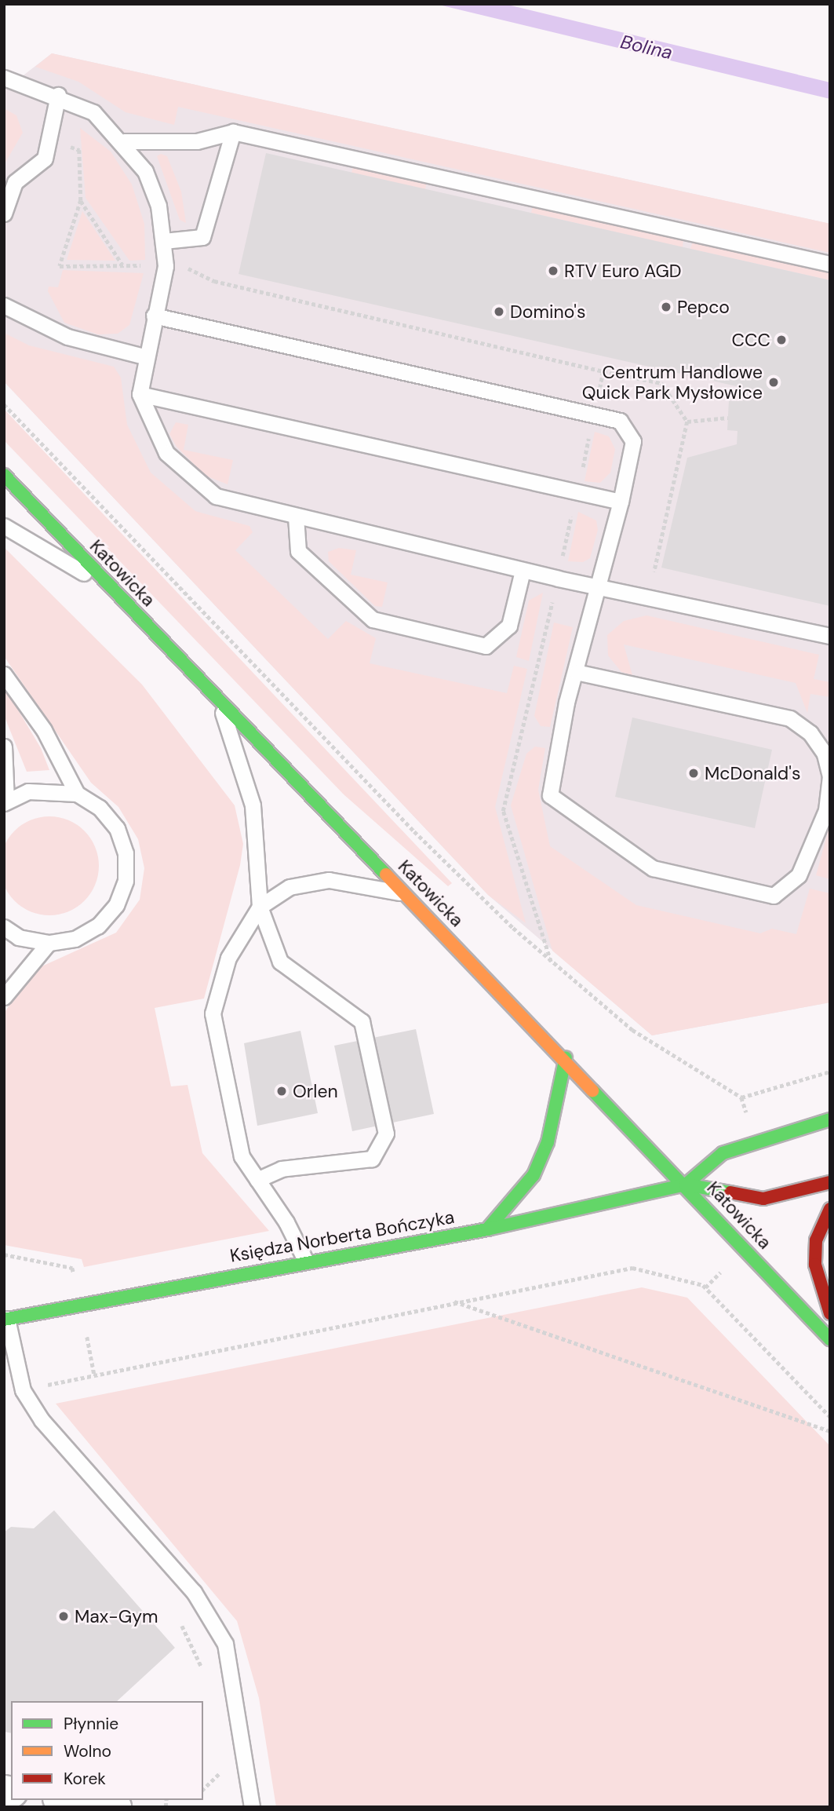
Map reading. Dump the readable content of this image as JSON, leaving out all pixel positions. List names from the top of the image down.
{
  "streets": {
    "street": ["Katowicka", "Księdza Norberta Bończyka"]
  },
  "crossings": [
    ["Katowicka", "Księdza Norberta Bończyka"]
  ],
  "water": ["Bolina"],
  "places": [
    "RTV Euro AGD",
    "Pepco",
    "Domino's",
    "CCC",
    "Centrum Handlowe Quick Park Mysłowice",
    "McDonald's",
    "Orlen",
    "Max-Gym"
  ],
  "legend": ["Płynnie", "Wolno", "Korek"]
}
